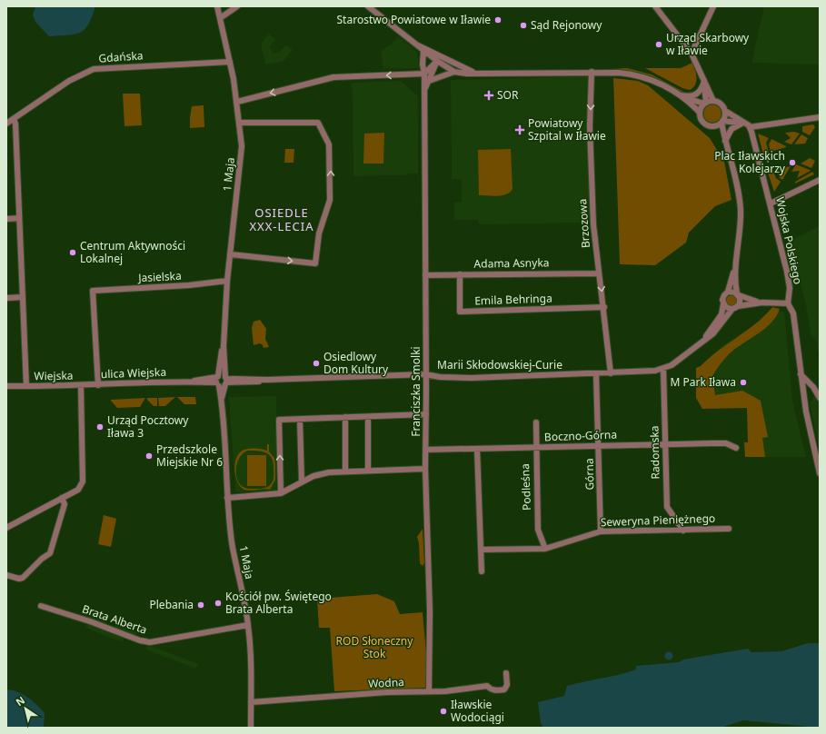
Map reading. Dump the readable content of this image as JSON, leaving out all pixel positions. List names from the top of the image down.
{
  "streets": {
    "street": [
      "Gdańska",
      "1 Maja",
      "Brzozowa",
      "Wojska Polskiego",
      "Adama Asnyka",
      "Jasielska",
      "Emila Behringa",
      "Marii Skłodowskiej-Curie",
      "ulica Wiejska",
      "Wiejska",
      "Franciszka Smolki",
      "Boczno-Górna",
      "Radomska",
      "Górna",
      "Podleśna",
      "Seweryna Pieniężnego",
      "Brata Alberta",
      "Wodna"
    ]
  },
  "crossings": [
    ["Gdańska", "1 Maja"],
    ["1 Maja", "Jasielska"],
    ["1 Maja", "Marii Skłodowskiej-Curie"],
    ["1 Maja", "ulica Wiejska"],
    ["1 Maja", "Brata Alberta"],
    ["1 Maja", "Wodna"],
    ["Brzozowa", "Adama Asnyka"],
    ["Brzozowa", "Emila Behringa"],
    ["Brzozowa", "Marii Skłodowskiej-Curie"],
    ["Adama Asnyka", "Emila Behringa"],
    ["Adama Asnyka", "Franciszka Smolki"],
    ["Jasielska", "ulica Wiejska"],
    ["Marii Skłodowskiej-Curie", "ulica Wiejska"],
    ["Marii Skłodowskiej-Curie", "Franciszka Smolki"],
    ["Marii Skłodowskiej-Curie", "Radomska"],
    ["Marii Skłodowskiej-Curie", "Górna"],
    ["ulica Wiejska", "Wiejska"],
    ["Franciszka Smolki", "Boczno-Górna"],
    ["Franciszka Smolki", "Wodna"],
    ["Boczno-Górna", "Radomska"],
    ["Boczno-Górna", "Górna"],
    ["Boczno-Górna", "Podleśna"],
    ["Radomska", "Seweryna Pieniężnego"],
    ["Górna", "Seweryna Pieniężnego"],
    ["Podleśna", "Seweryna Pieniężnego"]
  ],
  "one_way": ["Brzozowa"],
  "districts": ["OSIEDLE XXX-LECIA"],
  "parks": ["ROD Słoneczny Stok"],
  "places": {
    "other": [
      "Starostwo Powiatowe w Iławie",
      "Sąd Rejonowy",
      "Urząd Skarbowy w Iławie",
      "Plac Iławskich Kolejarzy",
      "Centrum Aktywności Lokalnej",
      "Osiedlowy Dom Kultury",
      "M Park Iława",
      "Urząd Pocztowy Iława 3",
      "Przedszkole Miejskie Nr 6",
      "Kościół pw. Świętego Brata Alberta",
      "Plebania",
      "Iławskie Wodociągi"
    ],
    "health": ["SOR", "Powiatowy Szpital w Iławie"]
  },
  "north": "top left"
}
